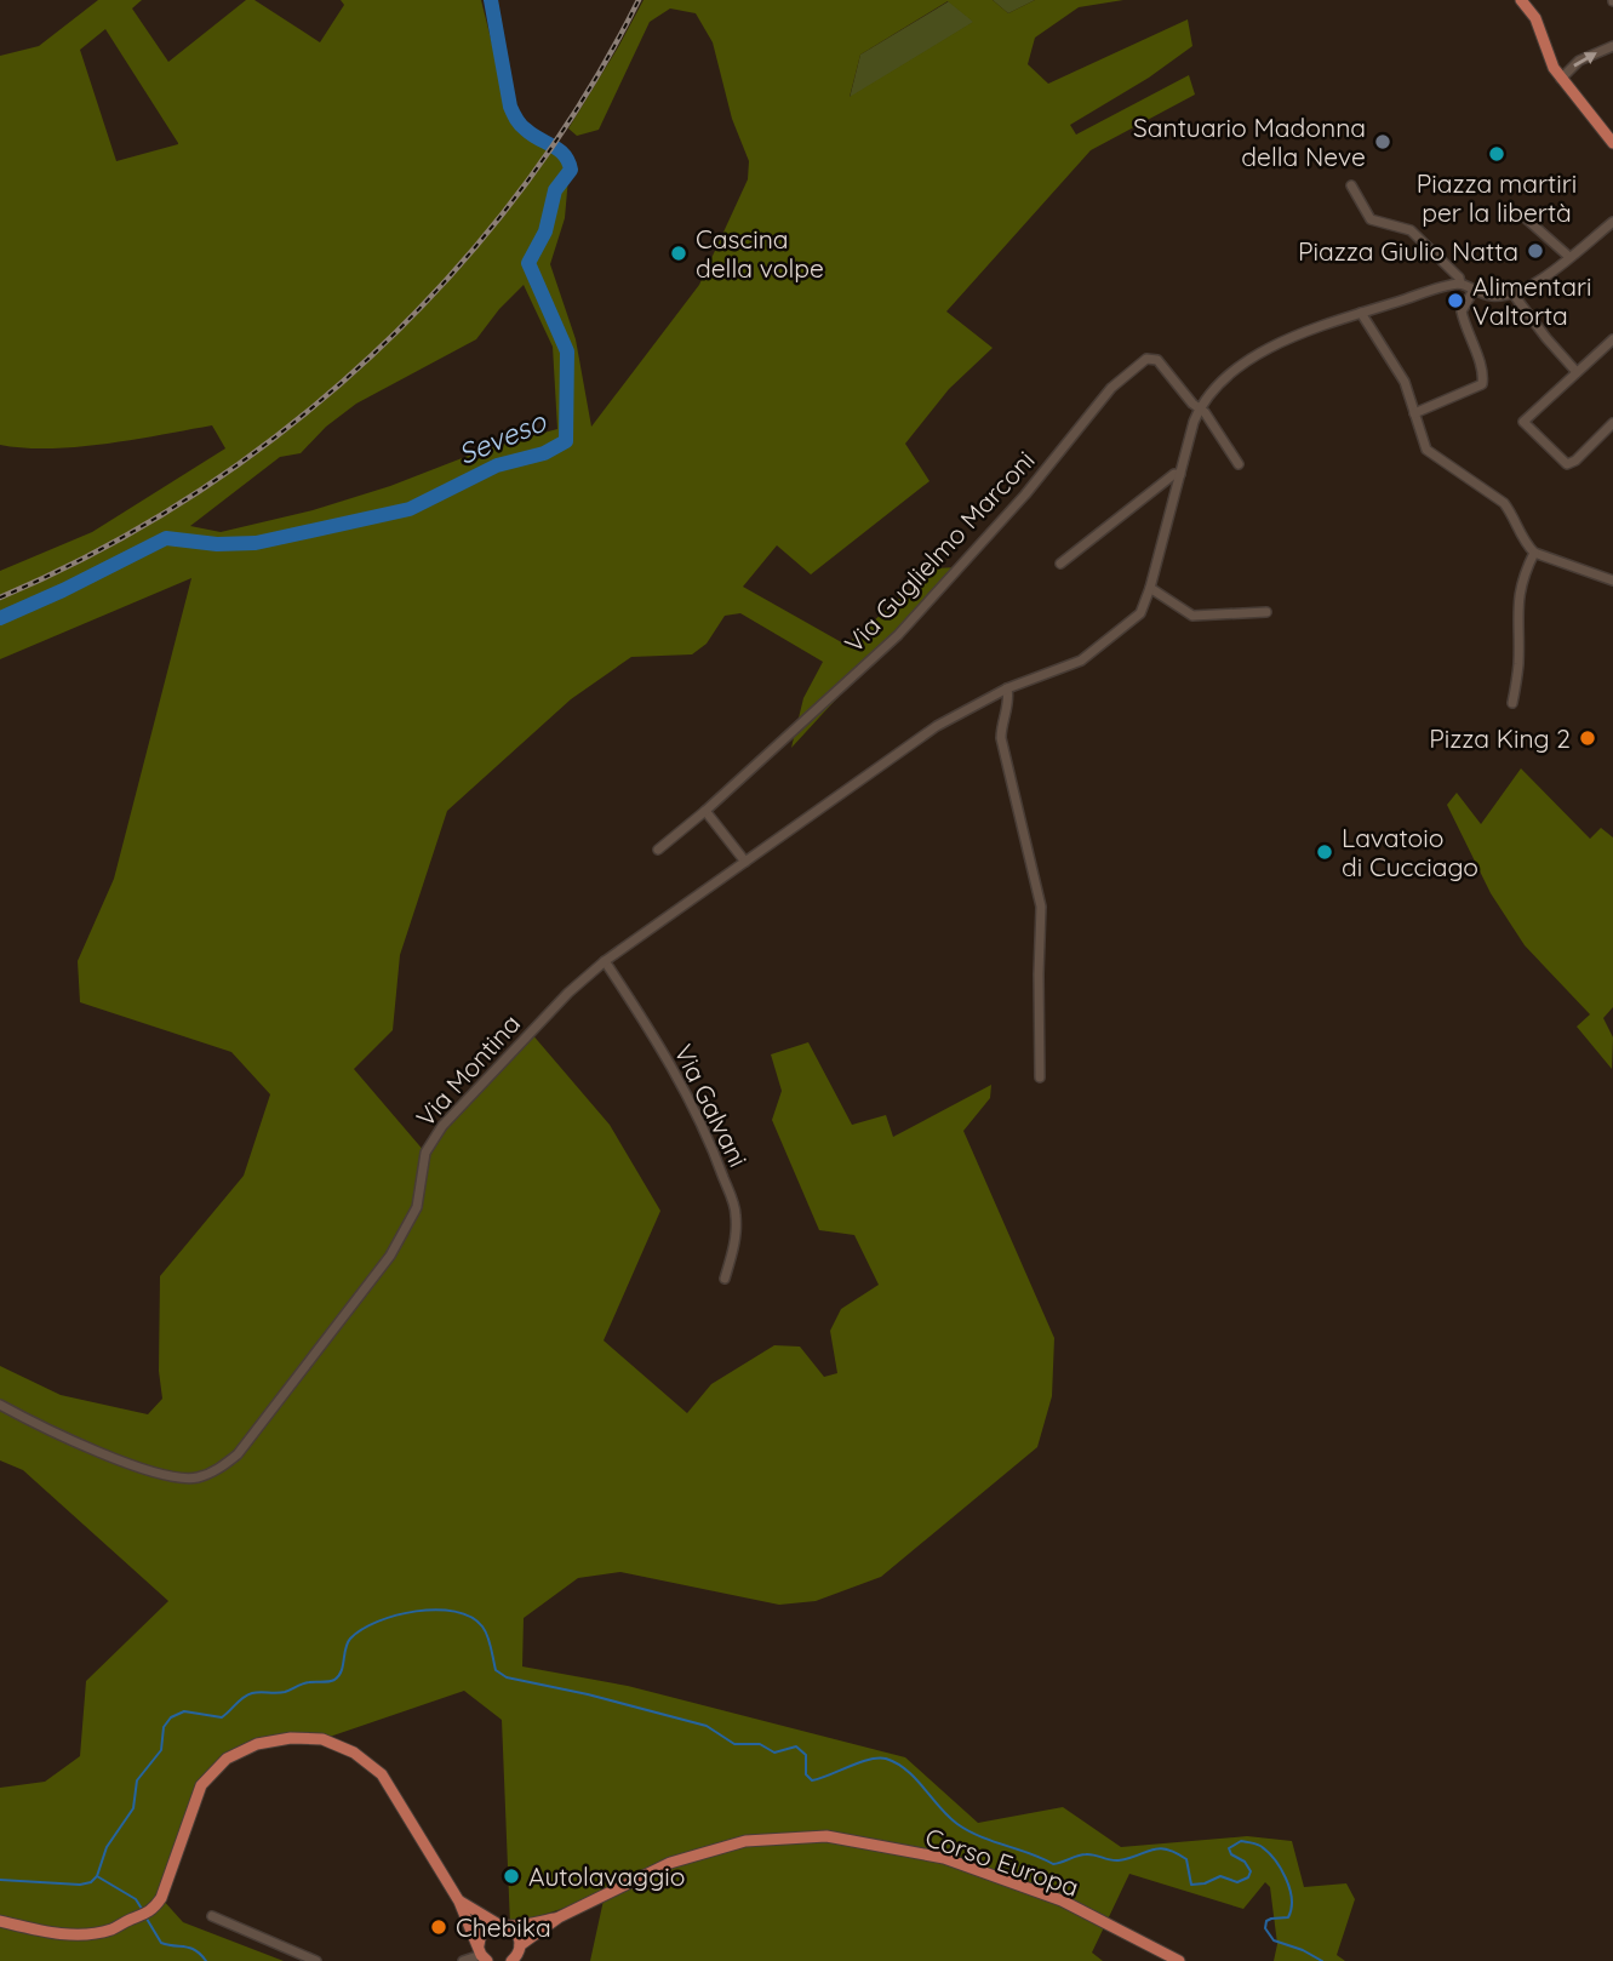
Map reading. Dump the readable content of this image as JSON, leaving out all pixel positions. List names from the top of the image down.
{
  "streets": {
    "main road": ["Corso Europa"],
    "street": ["Via Guglielmo Marconi", "Via Montina", "Via Galvani"]
  },
  "crossings": [
    ["Via Guglielmo Marconi", "Via Montina"],
    ["Via Montina", "Via Galvani"]
  ],
  "water": ["Seveso"],
  "places": [
    "Santuario Madonna della Neve",
    "Piazza martiri per la libertà",
    "Piazza Giulio Natta",
    "Cascina della volpe",
    "Alimentari Valtorta",
    "Pizza King 2",
    "Lavatoio di Cucciago",
    "Autolavaggio",
    "Chebika"
  ]
}
